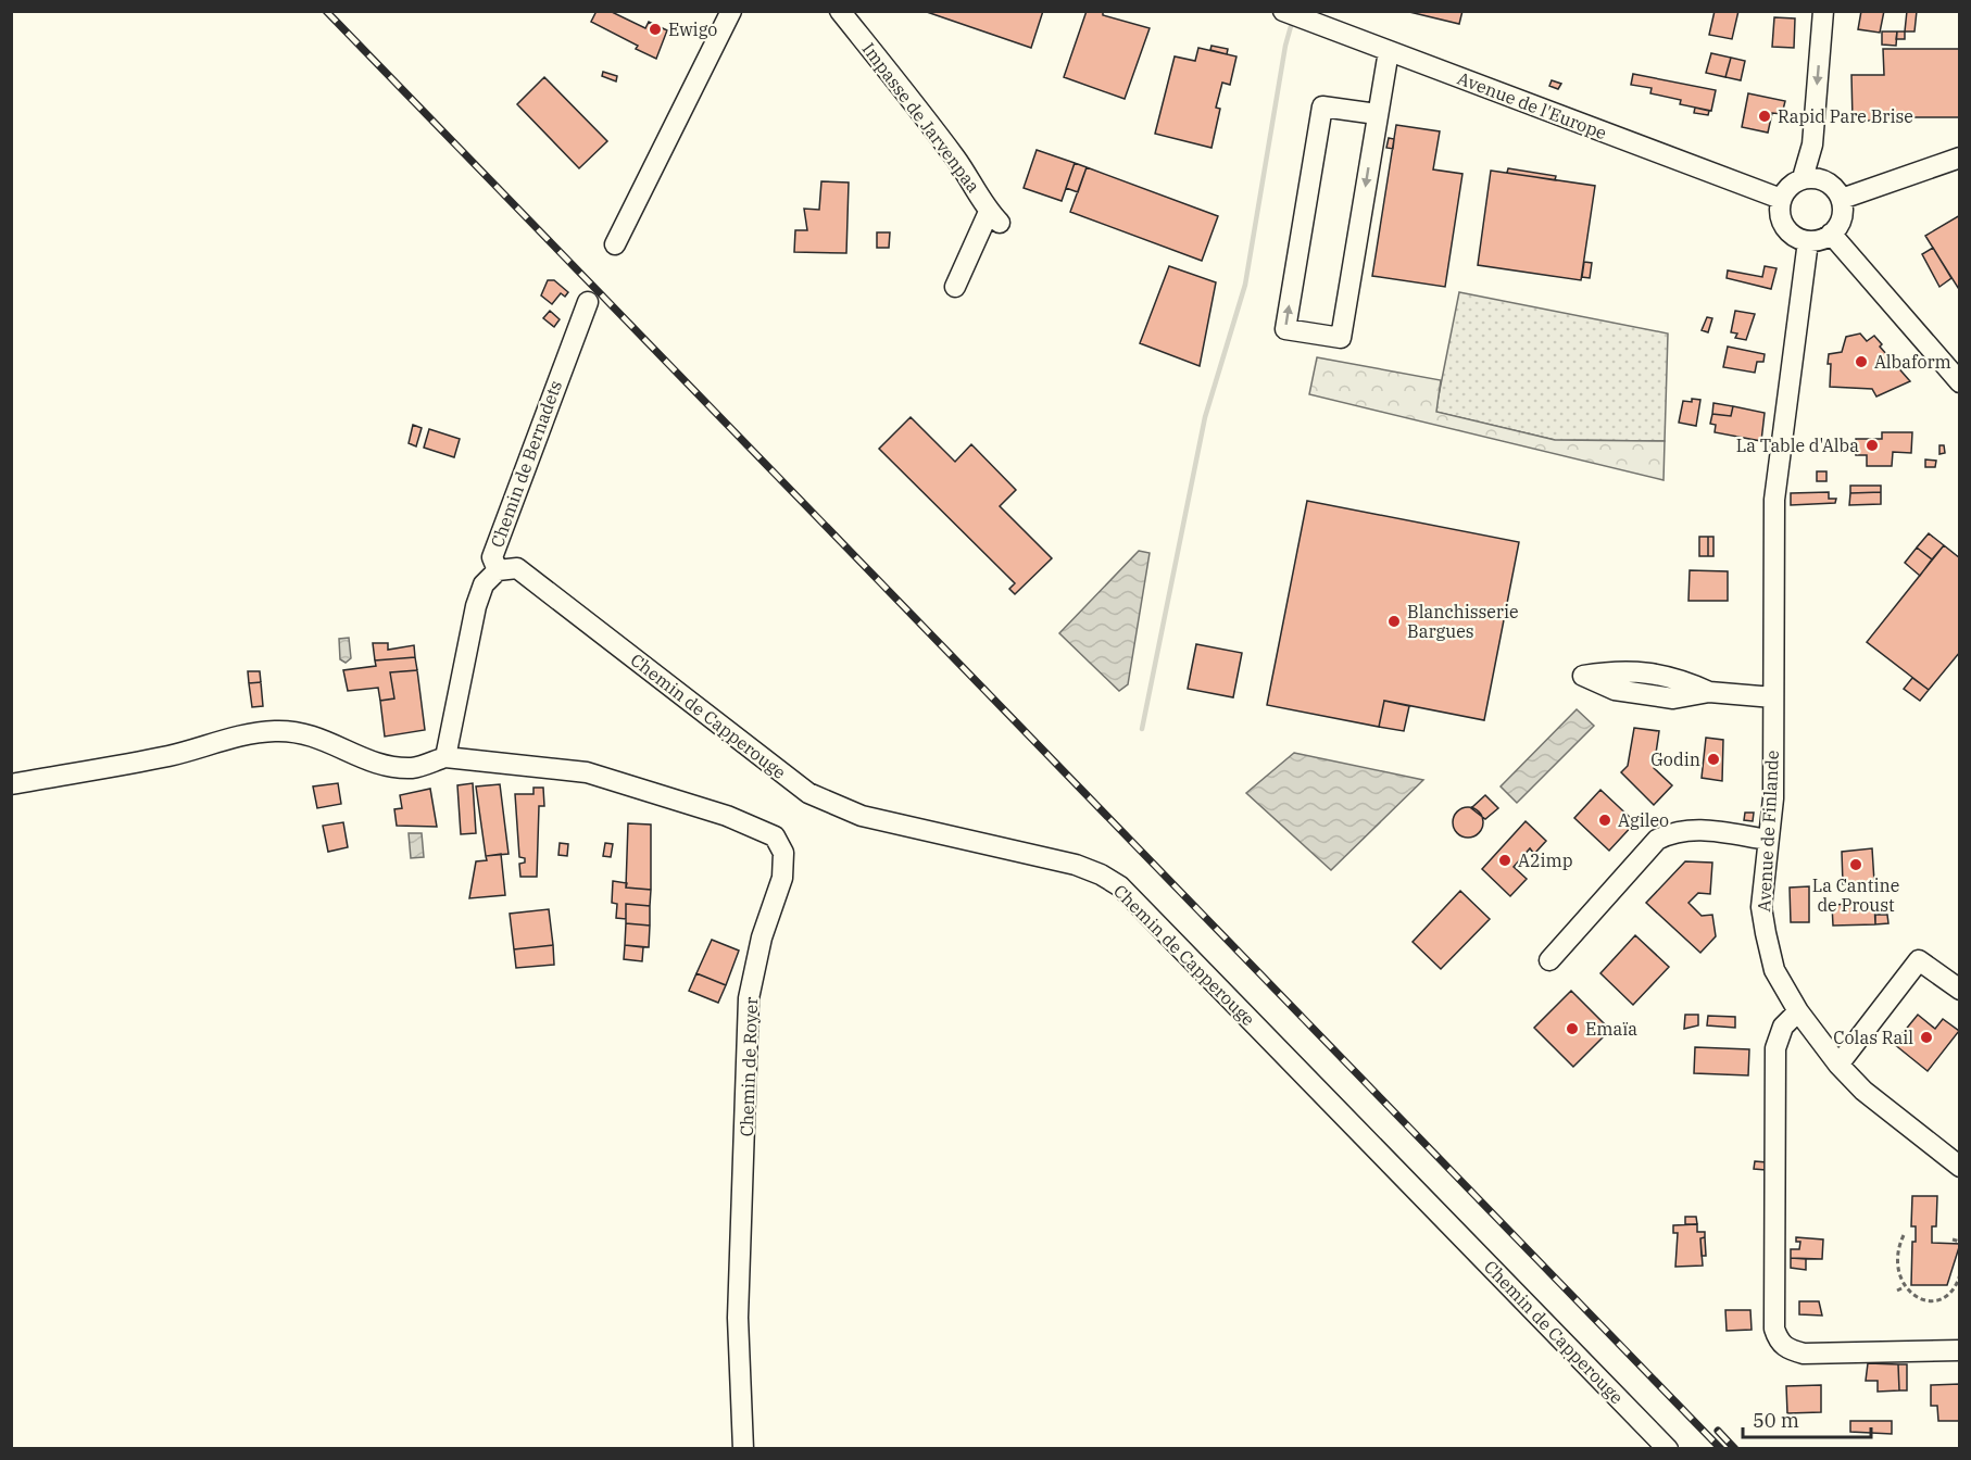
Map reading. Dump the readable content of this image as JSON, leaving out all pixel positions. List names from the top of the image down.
{
  "streets": {
    "street": [
      "Avenue de l'Europe",
      "Impasse de Jarvenpaa",
      "Chemin de Bernadets",
      "Chemin de Capperouge",
      "Avenue de Finlande",
      "Chemin de Royer"
    ]
  },
  "crossings": [
    ["Avenue de l'Europe", "Avenue de Finlande"],
    ["Chemin de Bernadets", "Chemin de Capperouge"],
    ["Chemin de Bernadets", "Chemin de Royer"]
  ],
  "places": [
    "Ewigo",
    "Rapid Pare Brise",
    "Albaform",
    "La Table d'Alba",
    "Blanchisserie Bargues",
    "Godin",
    "Agileo",
    "A2imp",
    "La Cantine de Proust",
    "Emaïa",
    "Colas Rail"
  ],
  "scale_bar": "50 m"
}
